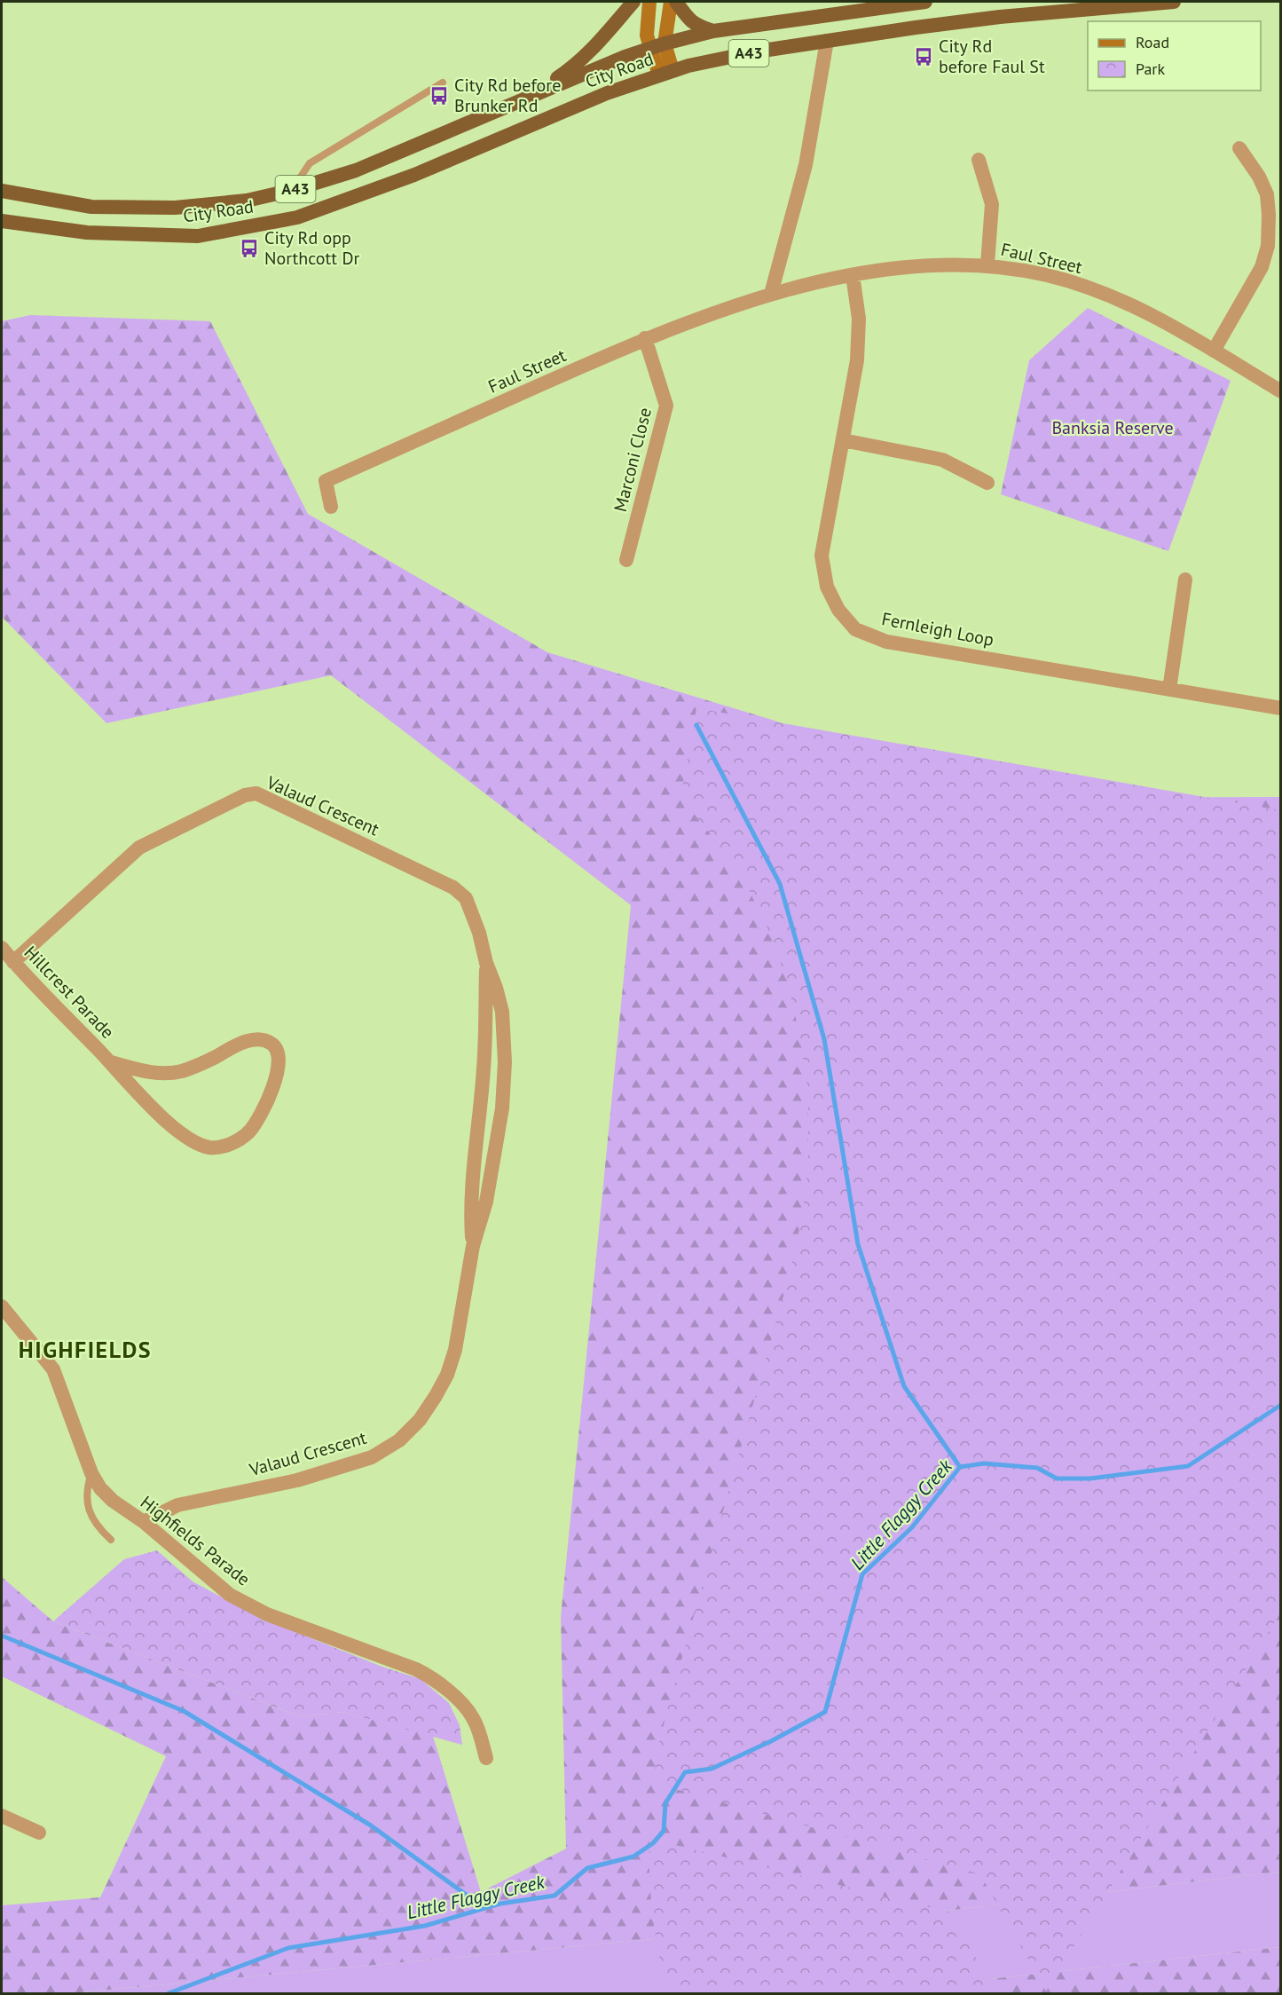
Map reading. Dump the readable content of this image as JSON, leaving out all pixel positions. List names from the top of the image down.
{
  "streets": {
    "highway": ["A43", "City Road"],
    "street": [
      "Faul Street",
      "Marconi Close",
      "Fernleigh Loop",
      "Valaud Crescent",
      "Hillcrest Parade",
      "Highfields Parade"
    ]
  },
  "crossings": [
    ["Faul Street", "Marconi Close"],
    ["Faul Street", "Fernleigh Loop"],
    ["Valaud Crescent", "Hillcrest Parade"],
    ["Valaud Crescent", "Highfields Parade"]
  ],
  "districts": ["HIGHFIELDS"],
  "water": ["Little Flaggy Creek"],
  "parks": ["Banksia Reserve"],
  "places": {
    "bus stop": ["City Rd before Faul St", "City Rd before Brunker Rd", "City Rd opp Northcott Dr"]
  },
  "legend": ["Road", "Park"]
}
